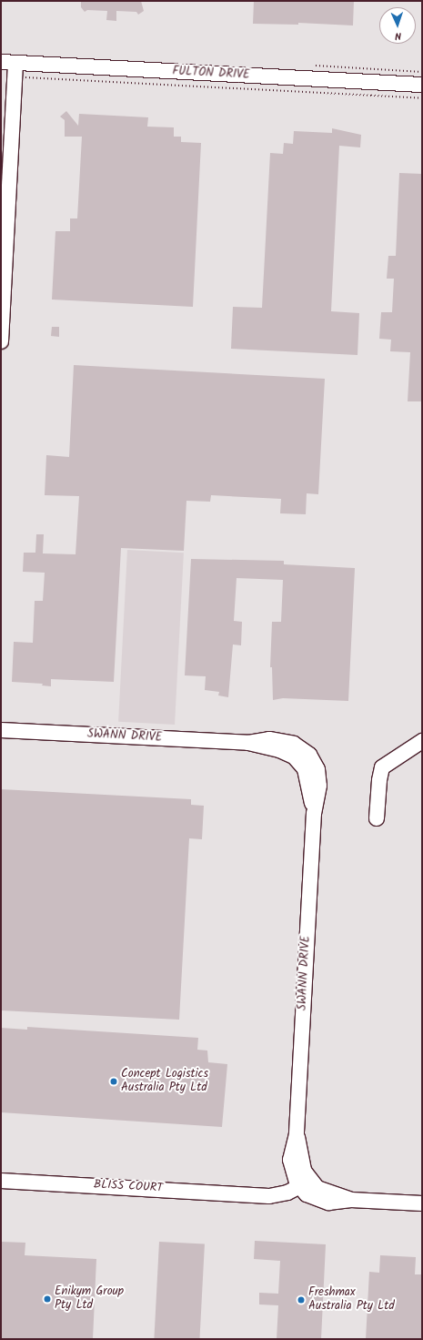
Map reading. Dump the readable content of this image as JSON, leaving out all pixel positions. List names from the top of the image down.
{
  "streets": {
    "street": ["FULTON DRIVE", "SWANN DRIVE", "BLISS COURT"]
  },
  "crossings": [
    ["SWANN DRIVE", "BLISS COURT"]
  ],
  "places": ["Concept Logistics Australia Pty Ltd", "Enikym Group Pty Ltd", "Freshmax Australia Pty Ltd"],
  "north": "bottom"
}
